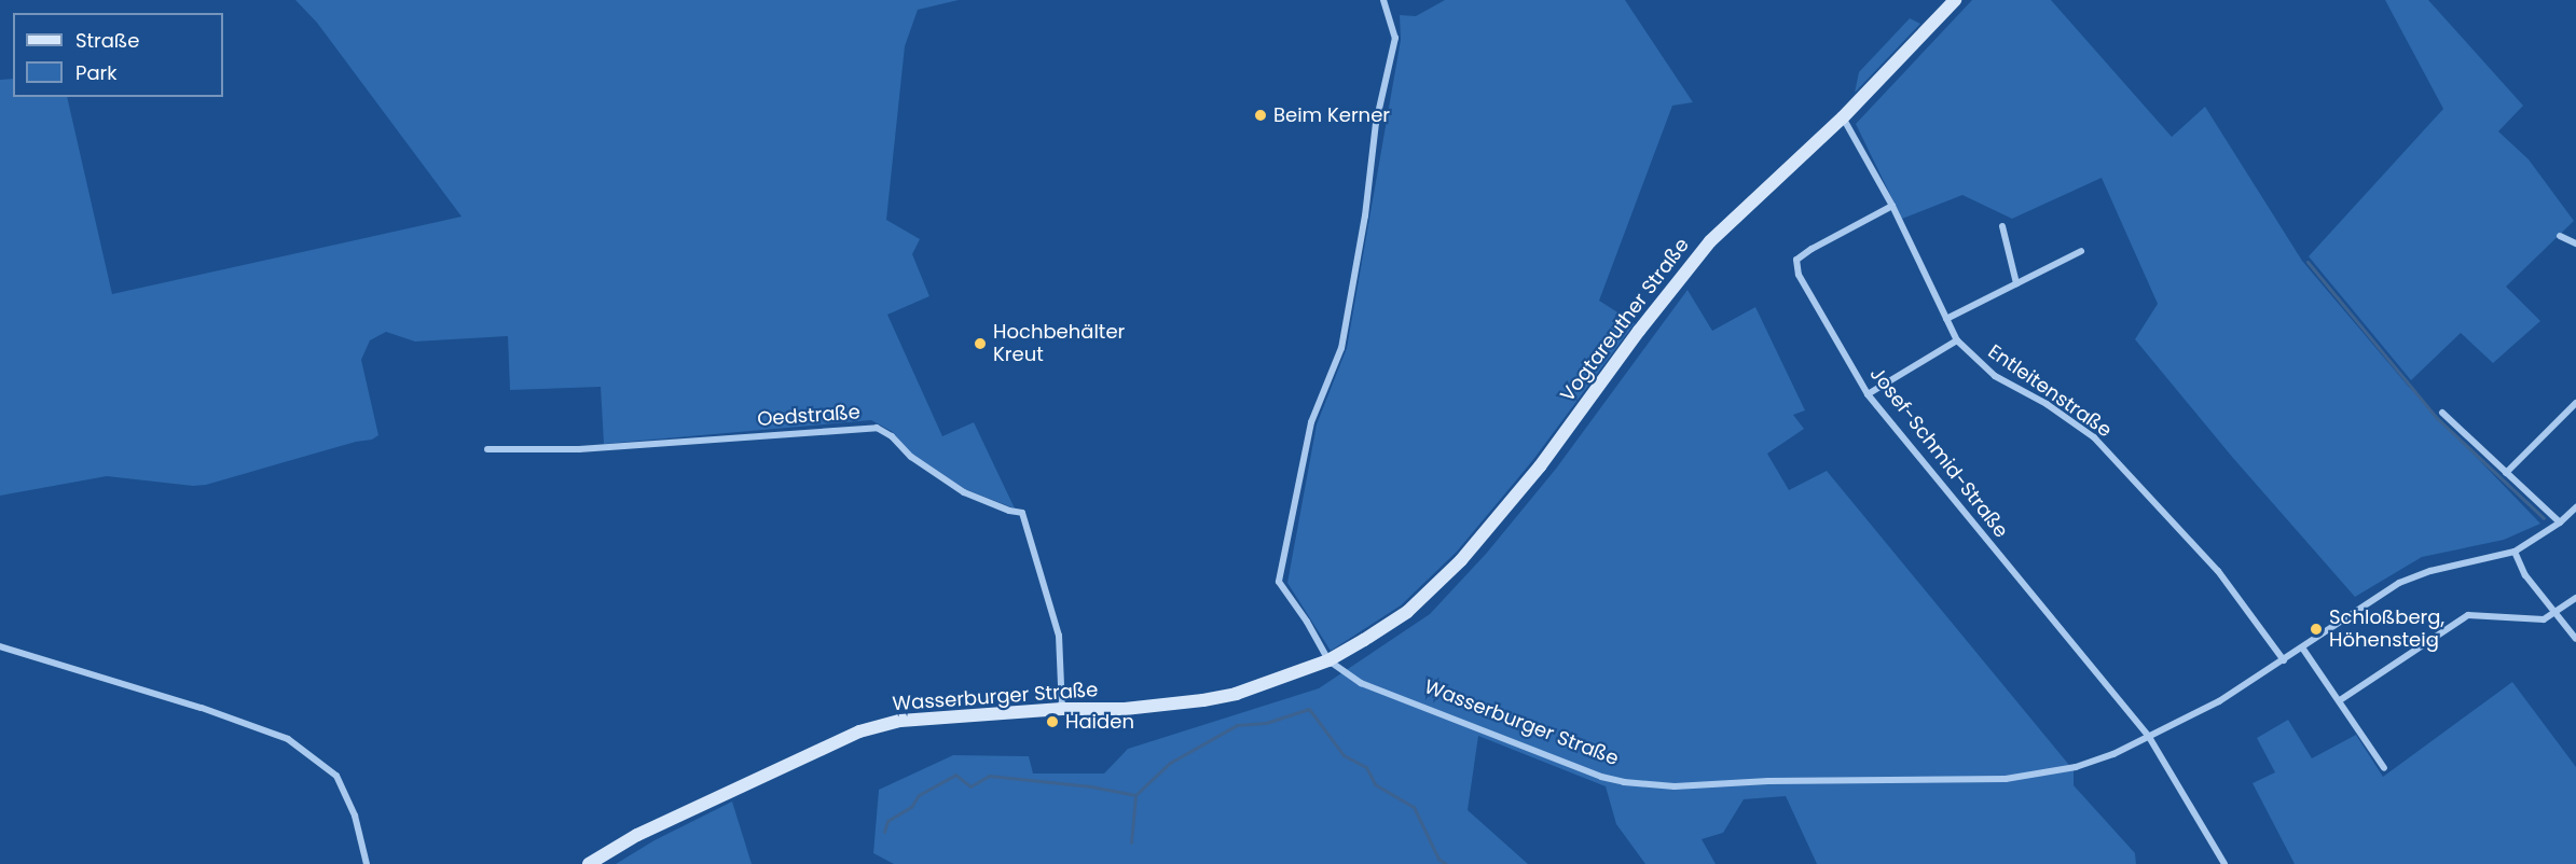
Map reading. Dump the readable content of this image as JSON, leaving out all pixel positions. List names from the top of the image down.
{
  "streets": {
    "main road": ["Vogtareuther Straße", "Wasserburger Straße"],
    "street": ["Entleitenstraße", "Oedstraße", "Josef-Schmid-Straße"]
  },
  "crossings": [
    ["Vogtareuther Straße", "Entleitenstraße"],
    ["Vogtareuther Straße", "Wasserburger Straße"],
    ["Entleitenstraße", "Josef-Schmid-Straße"],
    ["Entleitenstraße", "Wasserburger Straße"],
    ["Oedstraße", "Wasserburger Straße"],
    ["Josef-Schmid-Straße", "Wasserburger Straße"]
  ],
  "places": [
    "Beim Kerner",
    "Hochbehälter Kreut",
    "Schloßberg, Höhensteig",
    "Haiden"
  ],
  "legend": ["Straße", "Park"]
}
